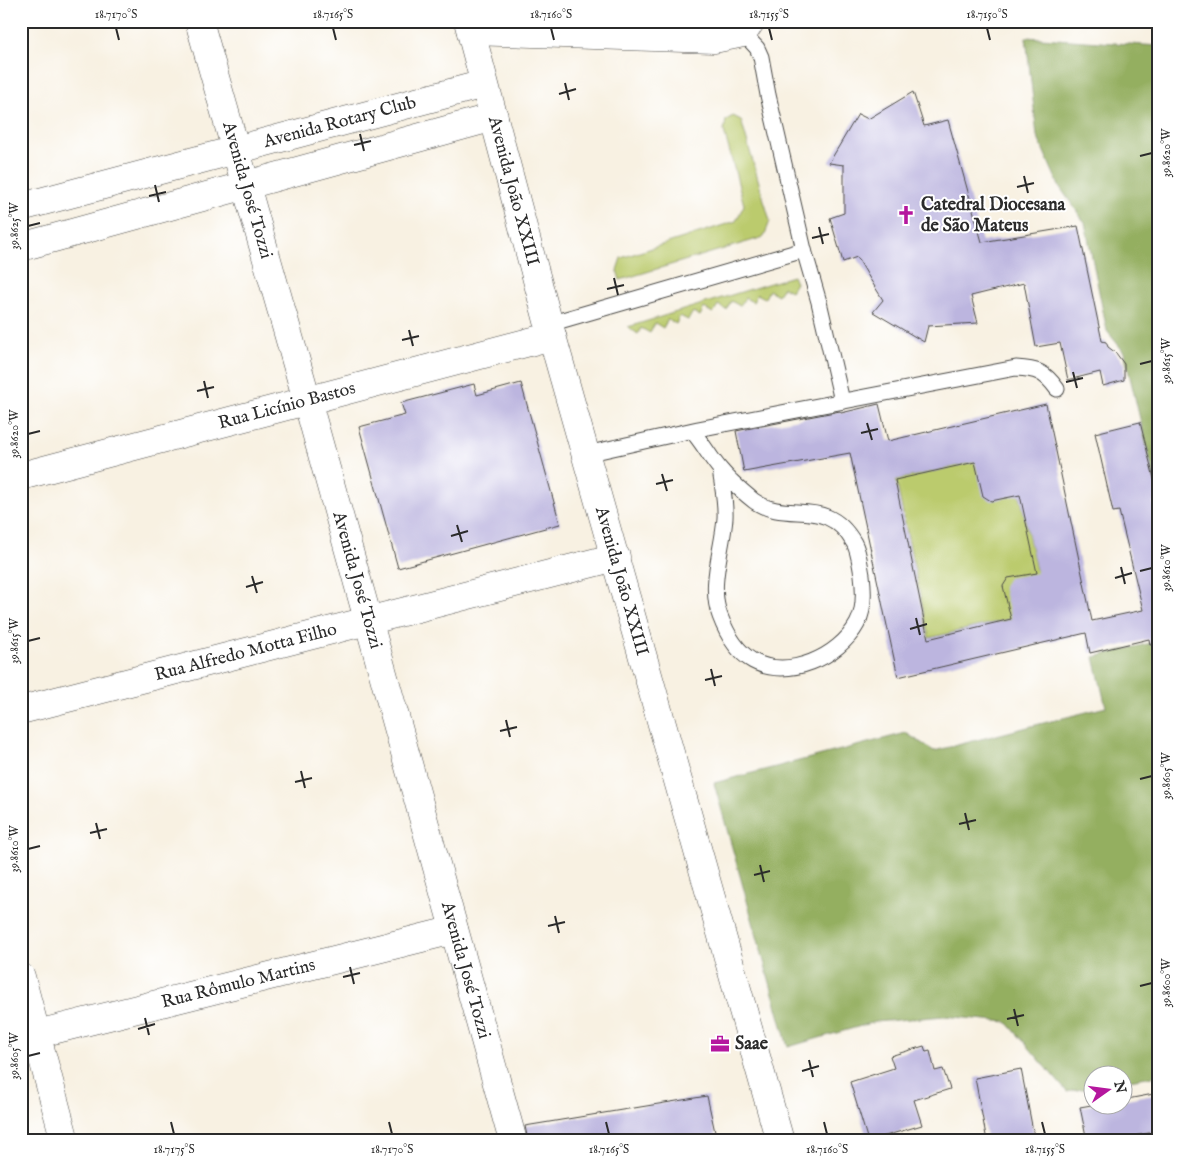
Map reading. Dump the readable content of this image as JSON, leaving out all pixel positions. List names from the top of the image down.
{
  "streets": {
    "street": [
      "Avenida Rotary Club",
      "Avenida José Tozzi",
      "Avenida João XXIII",
      "Rua Licínio Bastos",
      "Rua Alfredo Motta Filho",
      "Rua Rômulo Martins"
    ]
  },
  "crossings": [
    ["Avenida Rotary Club", "Avenida José Tozzi"],
    ["Avenida Rotary Club", "Avenida João XXIII"],
    ["Avenida José Tozzi", "Rua Licínio Bastos"],
    ["Avenida José Tozzi", "Rua Alfredo Motta Filho"],
    ["Avenida José Tozzi", "Rua Rômulo Martins"],
    ["Avenida João XXIII", "Rua Licínio Bastos"],
    ["Avenida João XXIII", "Rua Alfredo Motta Filho"]
  ],
  "places": {
    "church": ["Catedral Diocesana de São Mateus"],
    "office": ["Saae"]
  },
  "north": "right",
  "coordinates": [
    "18.7170°S",
    "18.7165°S",
    "18.7160°S",
    "18.7155°S",
    "18.7150°S",
    "39.8620°W",
    "39.8625°W",
    "39.8615°W",
    "39.8610°W",
    "39.8605°W",
    "39.8600°W",
    "18.7175°S"
  ]
}
